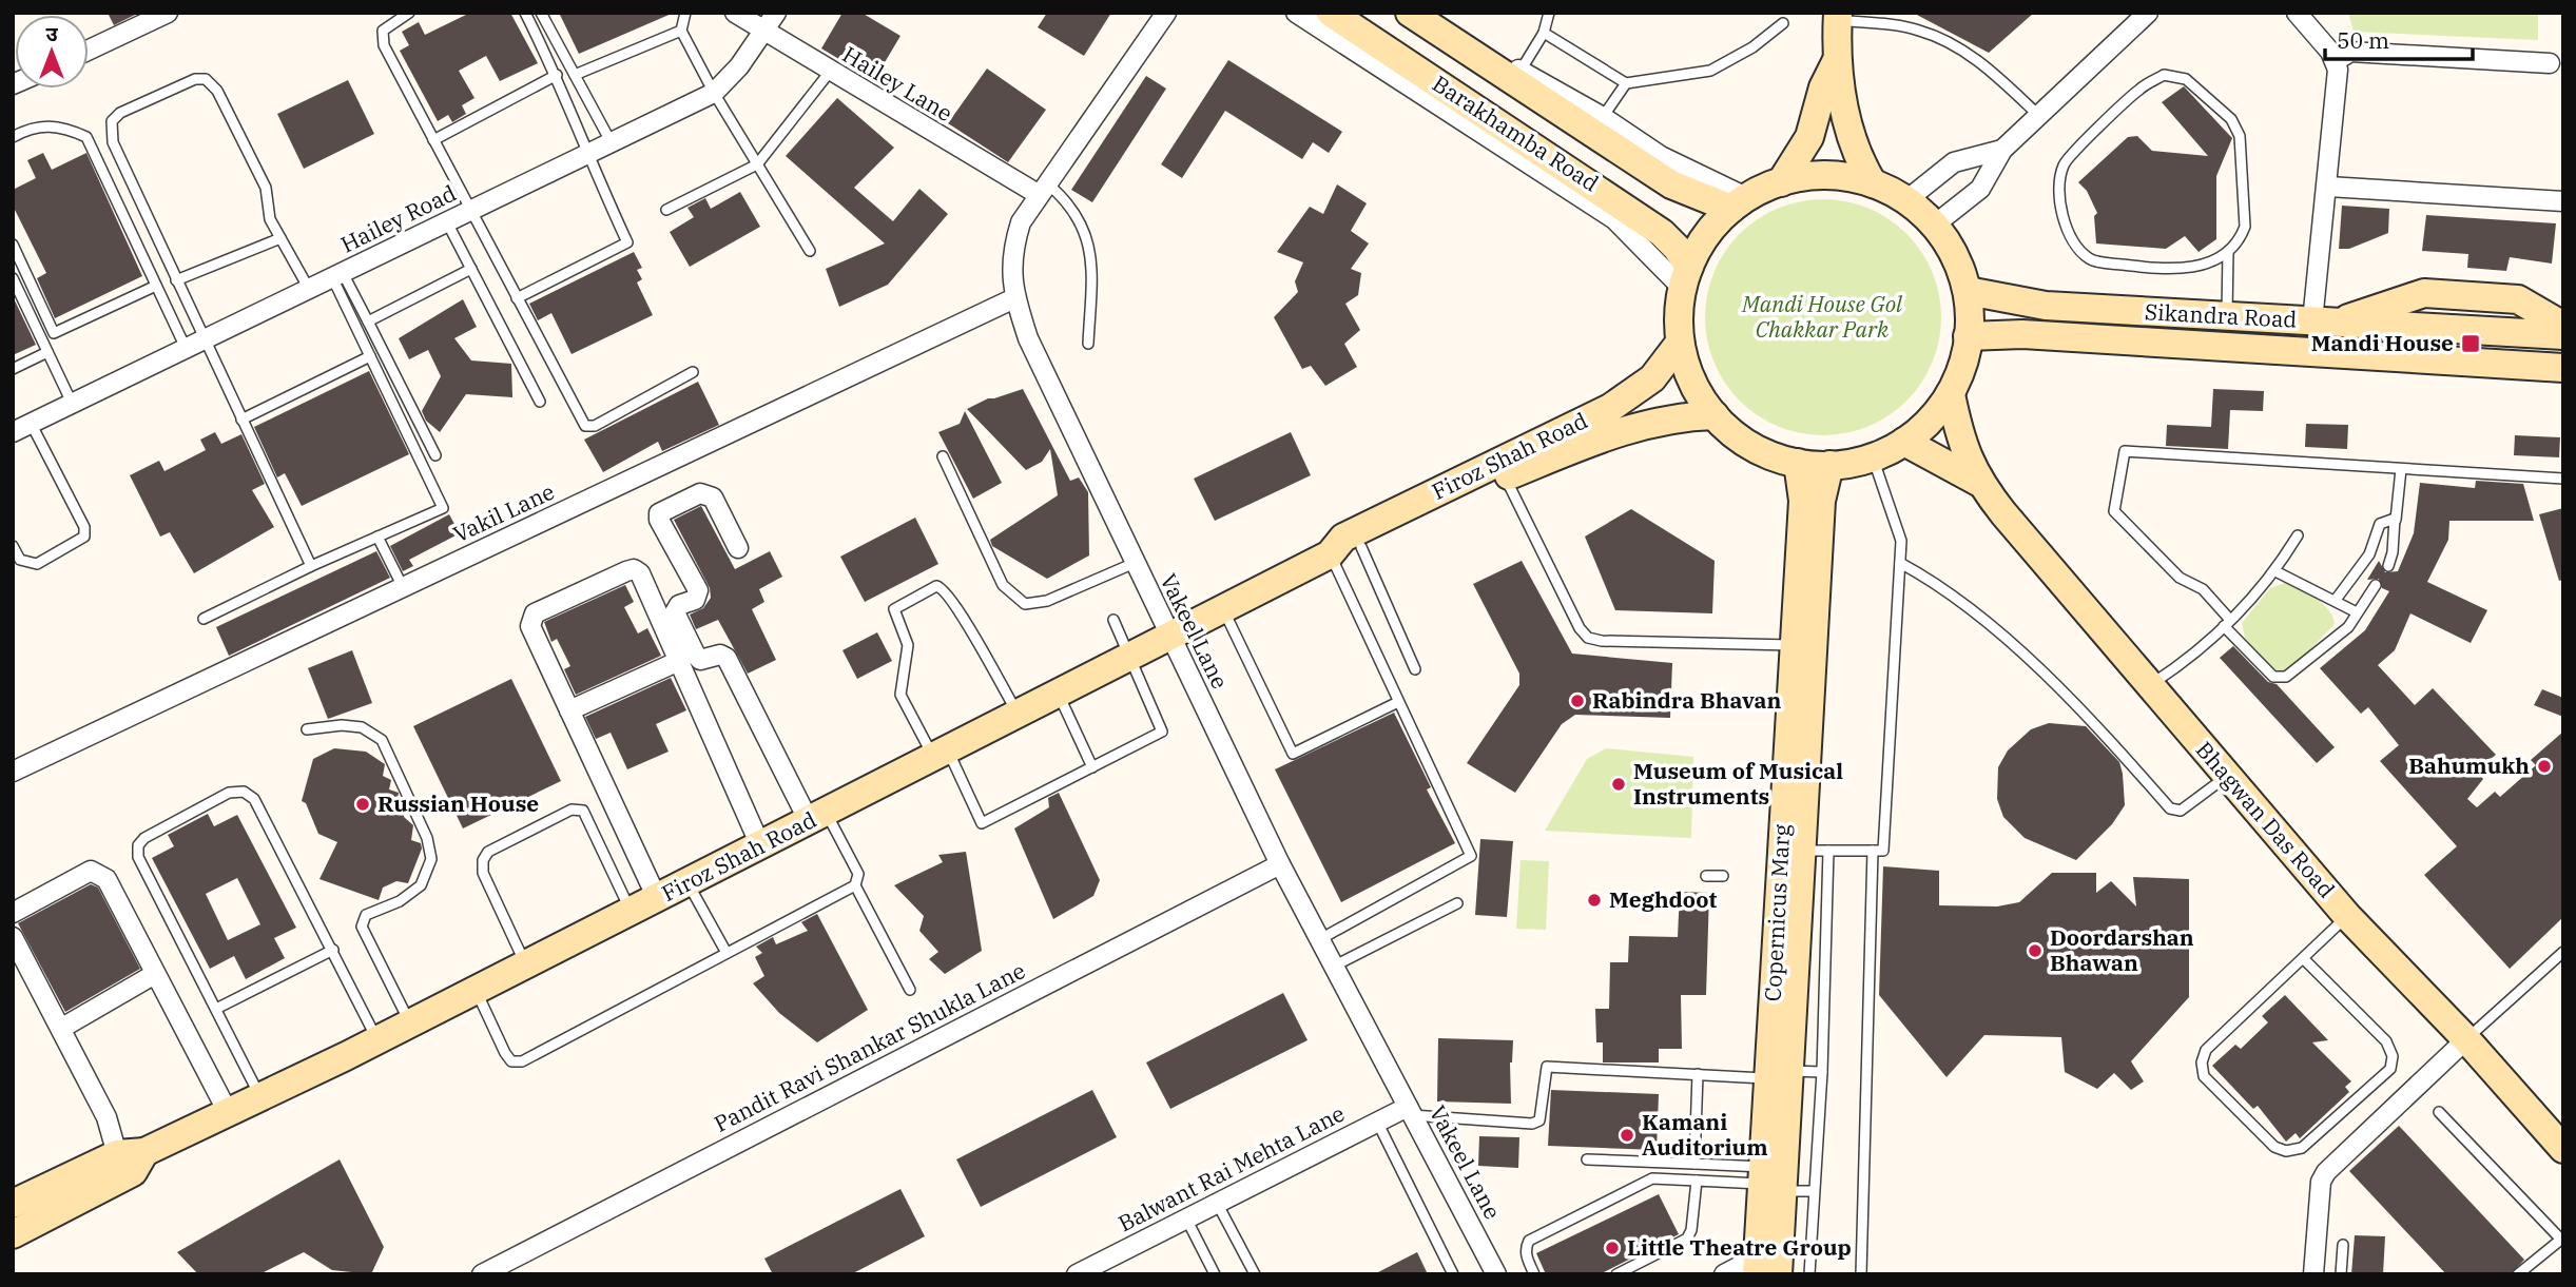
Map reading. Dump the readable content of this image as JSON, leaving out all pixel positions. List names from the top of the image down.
{
  "streets": {
    "main road": [
      "Barakhamba Road",
      "Sikandra Road",
      "Firoz Shah Road",
      "Bhagwan Das Road",
      "Copernicus Marg"
    ],
    "street": [
      "Hailey Lane",
      "Hailey Road",
      "Vakil Lane",
      "Vakeel Lane",
      "Pandit Ravi Shankar Shukla Lane",
      "Balwant Rai Mehta Lane"
    ]
  },
  "crossings": [
    ["Hailey Lane", "Hailey Road"],
    ["Hailey Lane", "Vakeel Lane"],
    ["Firoz Shah Road", "Vakeel Lane"],
    ["Vakil Lane", "Vakeel Lane"],
    ["Vakeel Lane", "Pandit Ravi Shankar Shukla Lane"],
    ["Vakeel Lane", "Balwant Rai Mehta Lane"]
  ],
  "parks": ["Mandi House Gol Chakkar Park"],
  "places": {
    "transit": ["Mandi House"],
    "other": [
      "Rabindra Bhavan",
      "Bahumukh",
      "Museum of Musical Instruments",
      "Russian House",
      "Meghdoot",
      "Doordarshan Bhawan",
      "Kamani Auditorium",
      "Little Theatre Group"
    ]
  },
  "scale_bar": "50 m",
  "north": "top"
}
